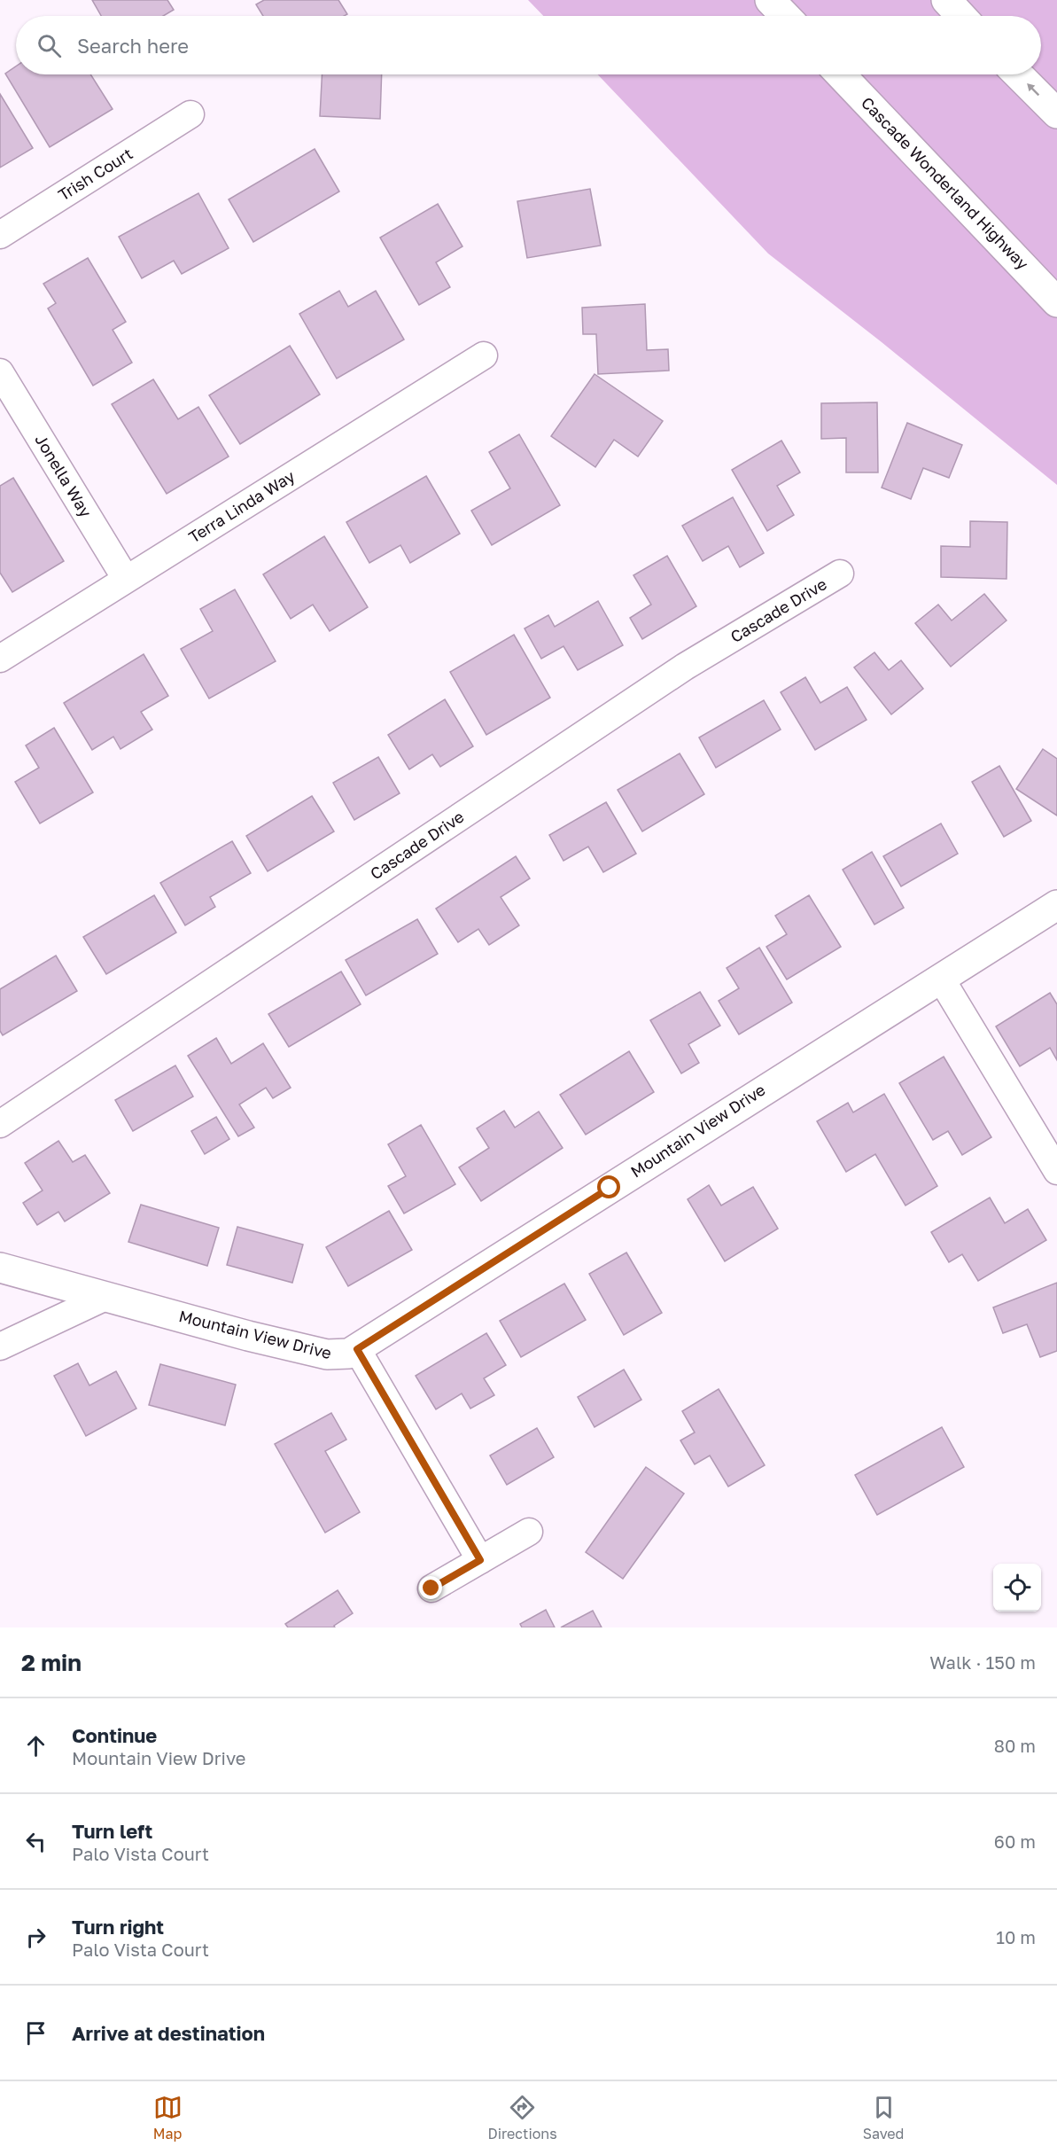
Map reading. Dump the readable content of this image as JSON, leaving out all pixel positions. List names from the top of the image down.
{
  "streets": {
    "main road": ["Cascade Wonderland Highway", "Mountain View Drive"],
    "street": [
      "Trish Court",
      "Jonella Way",
      "Terra Linda Way",
      "Cascade Drive"
    ]
  },
  "crossings": [
    ["Jonella Way", "Terra Linda Way"]
  ],
  "page": {
    "search": "Search here",
    "heading": ["2 min", "Walk · 150 m"],
    "list": [
      ["Continue", "Mountain View Drive", "80 m"],
      ["Turn left", "Palo Vista Court", "60 m"],
      ["Turn right", "Palo Vista Court", "10 m"],
      "Arrive at destination"
    ],
    "nav": ["Map", "Directions", "Saved"]
  }
}
